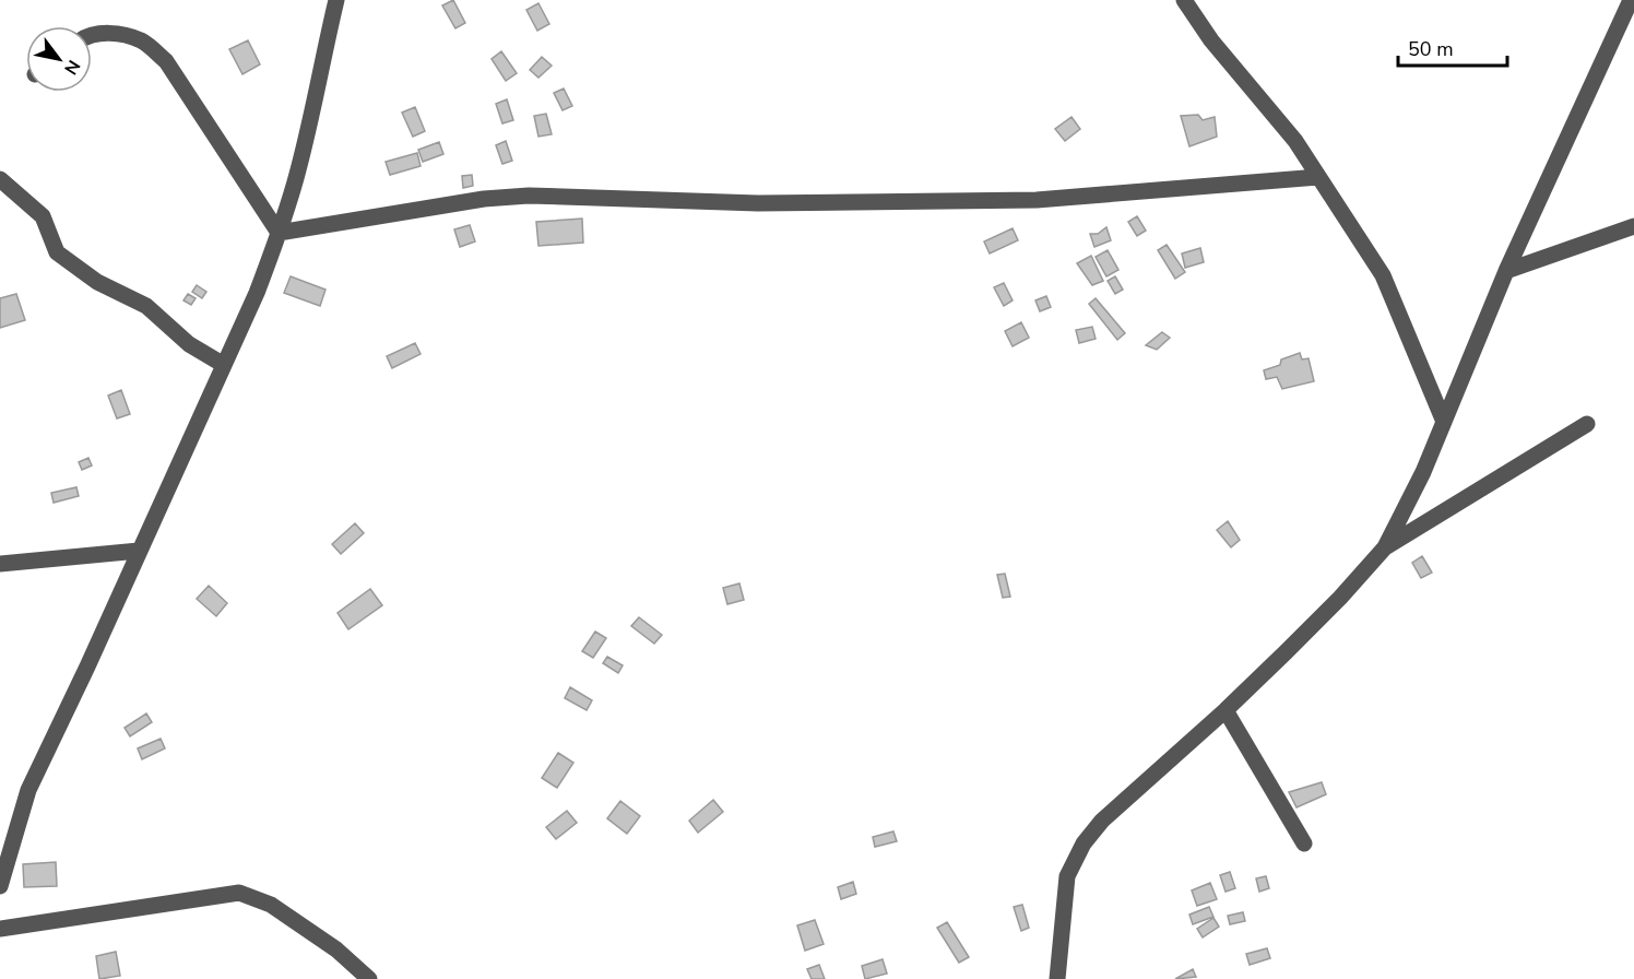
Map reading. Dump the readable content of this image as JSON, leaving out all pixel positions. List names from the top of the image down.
{
  "scale_bar": "50 m",
  "north": "bottom right"
}
